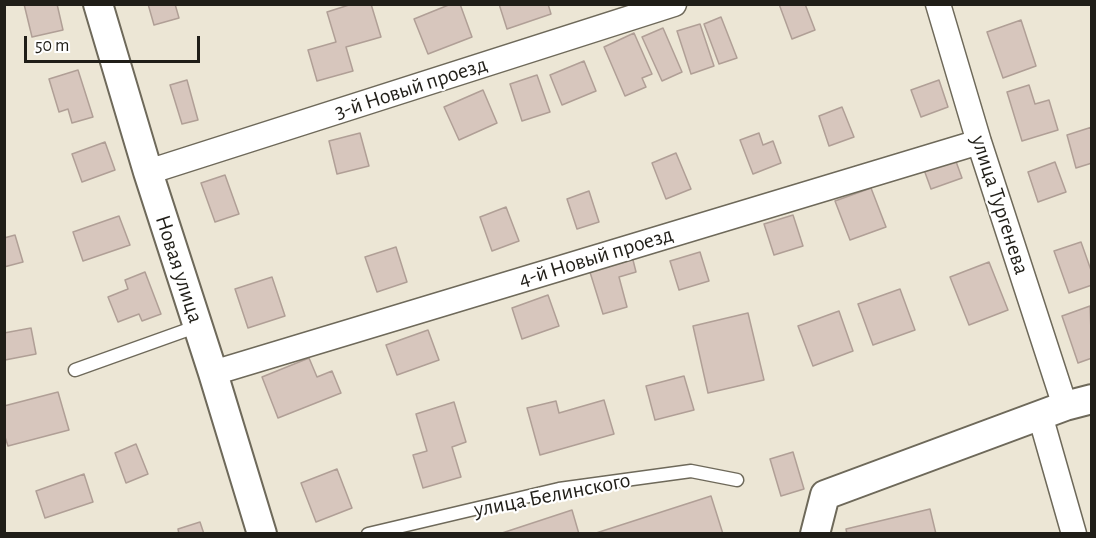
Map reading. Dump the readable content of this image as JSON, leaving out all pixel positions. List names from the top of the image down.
{
  "streets": {
    "street": [
      "3-й Новый проезд",
      "улица Тургенева",
      "4-й Новый проезд",
      "Новая улица"
    ],
    "lane": ["улица Белинского"]
  },
  "crossings": [
    ["3-й Новый проезд", "Новая улица"],
    ["улица Тургенева", "4-й Новый проезд"],
    ["4-й Новый проезд", "Новая улица"]
  ],
  "scale_bar": "50 m"
}
